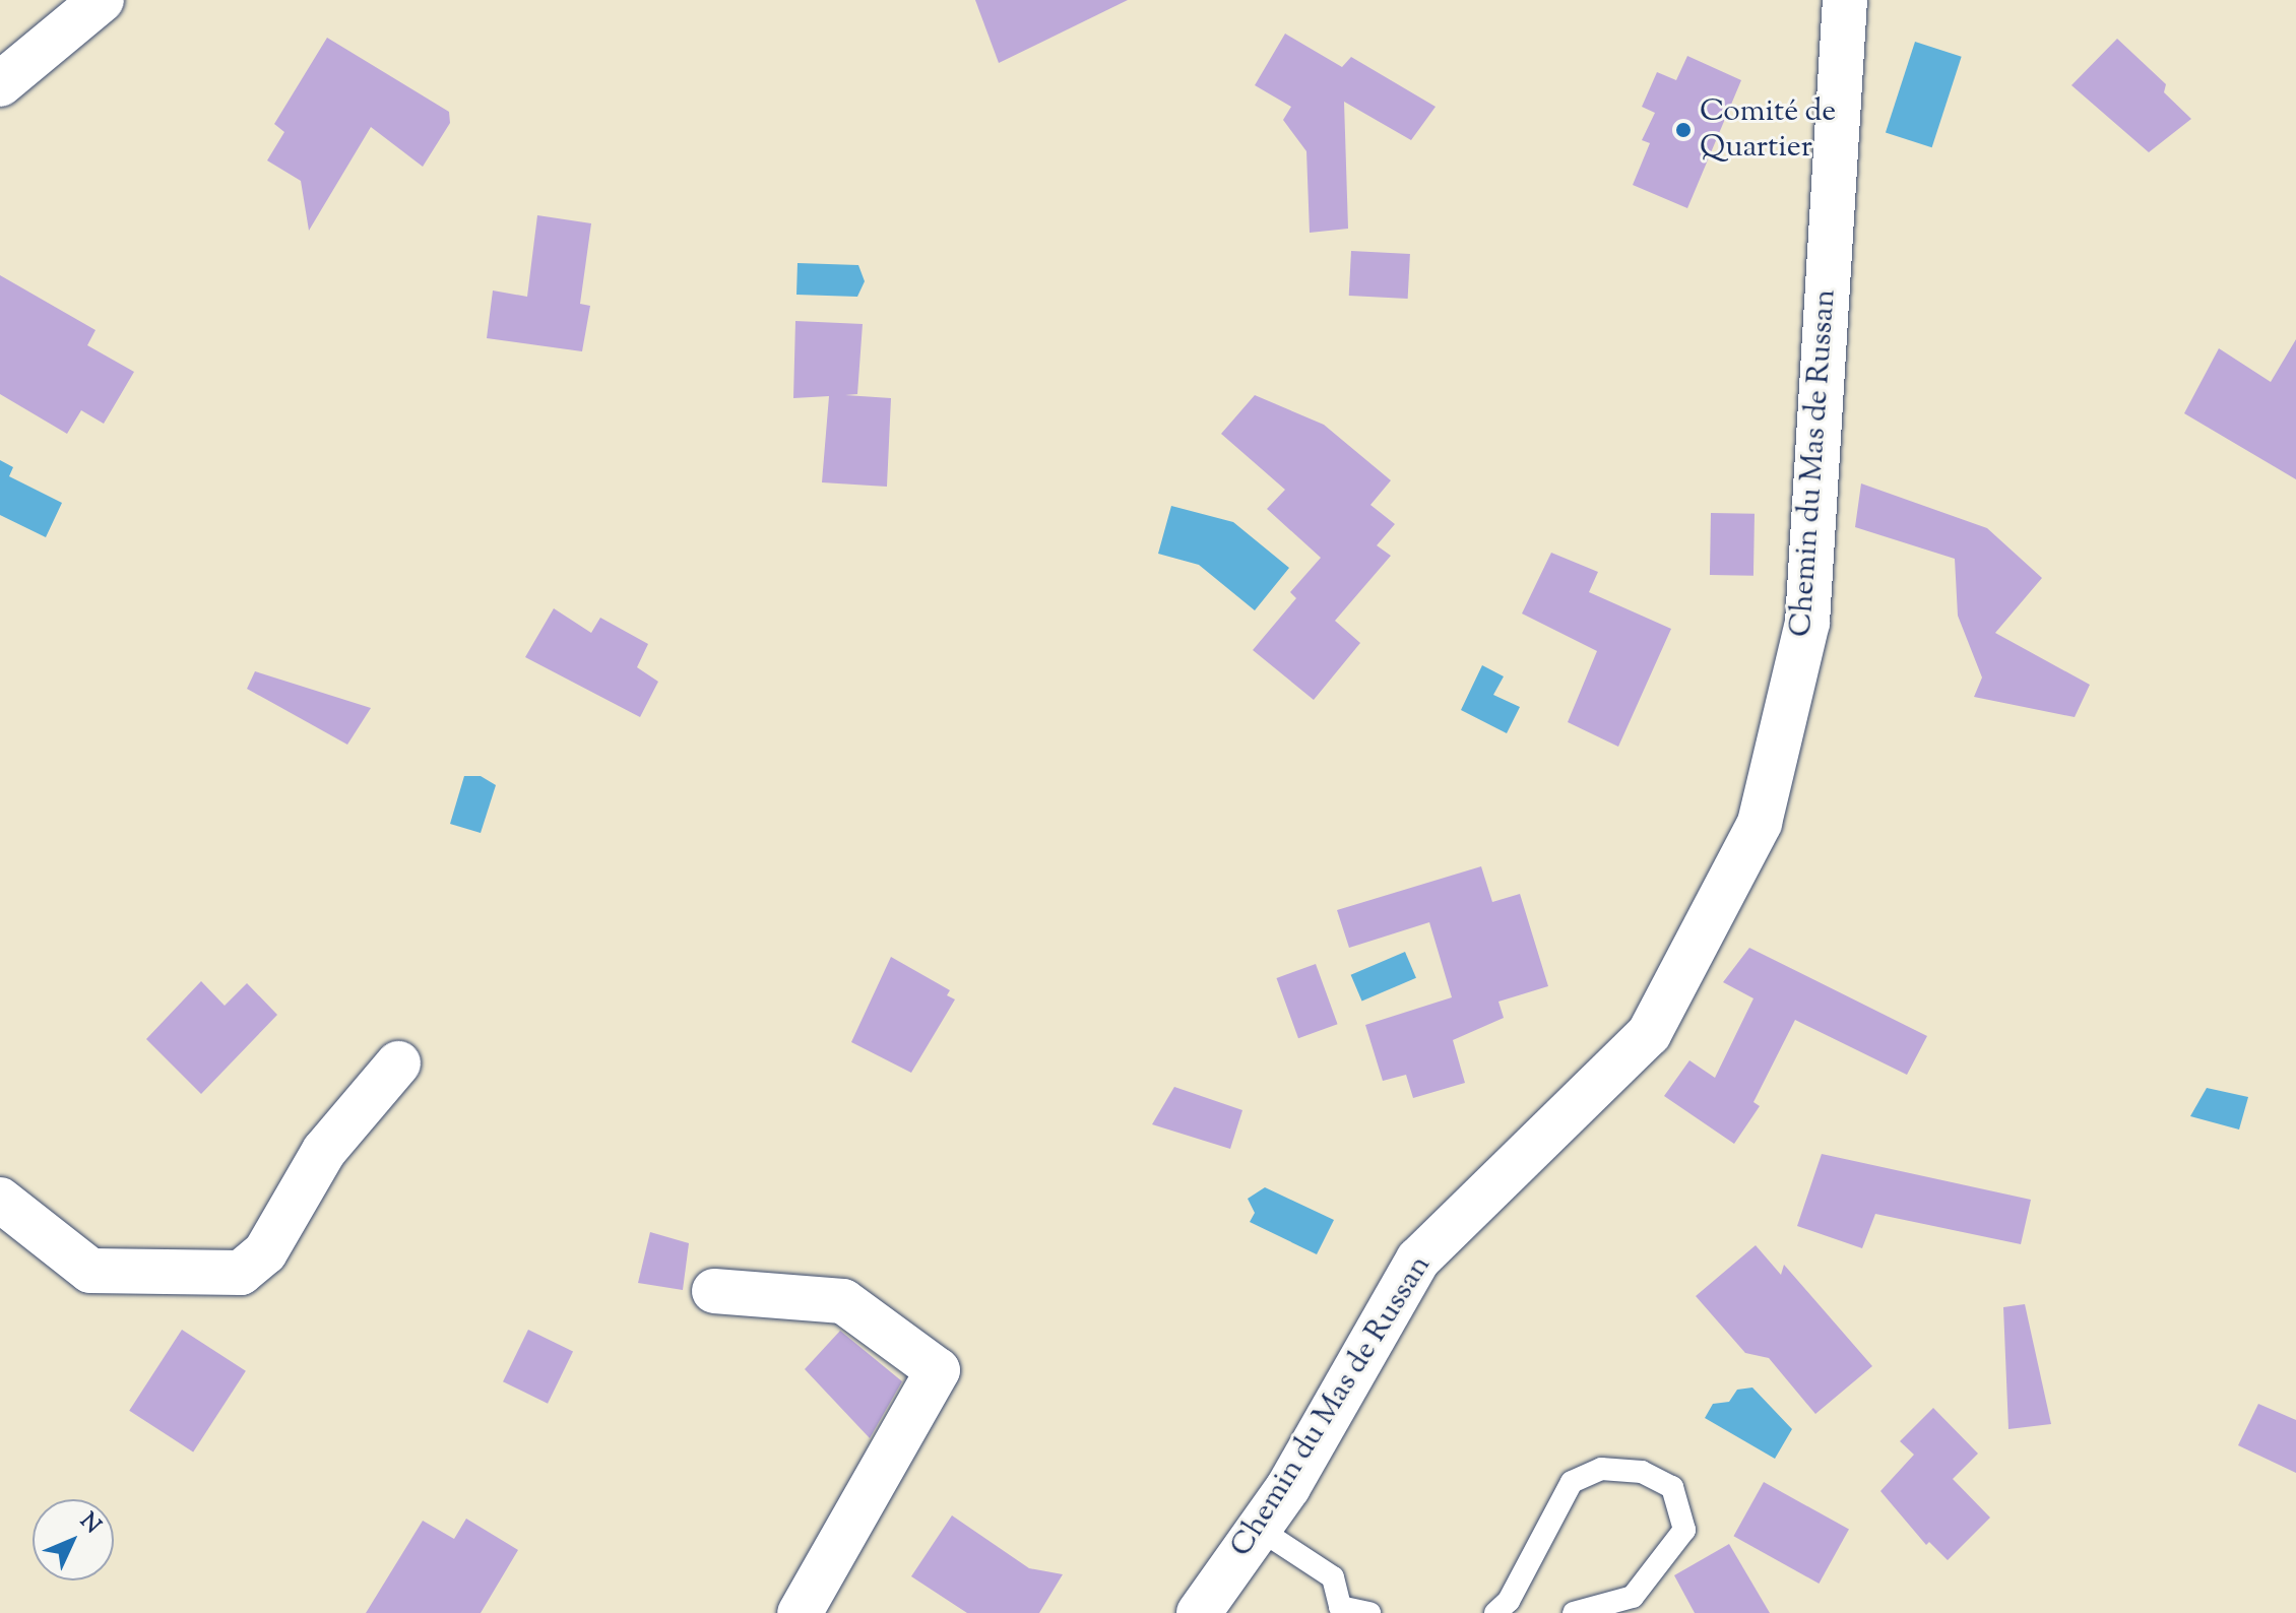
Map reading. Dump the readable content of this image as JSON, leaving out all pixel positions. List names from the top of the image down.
{
  "streets": {
    "street": ["Chemin du Mas de Russan"]
  },
  "places": ["Comité de Quartier"],
  "north": "top right"
}
